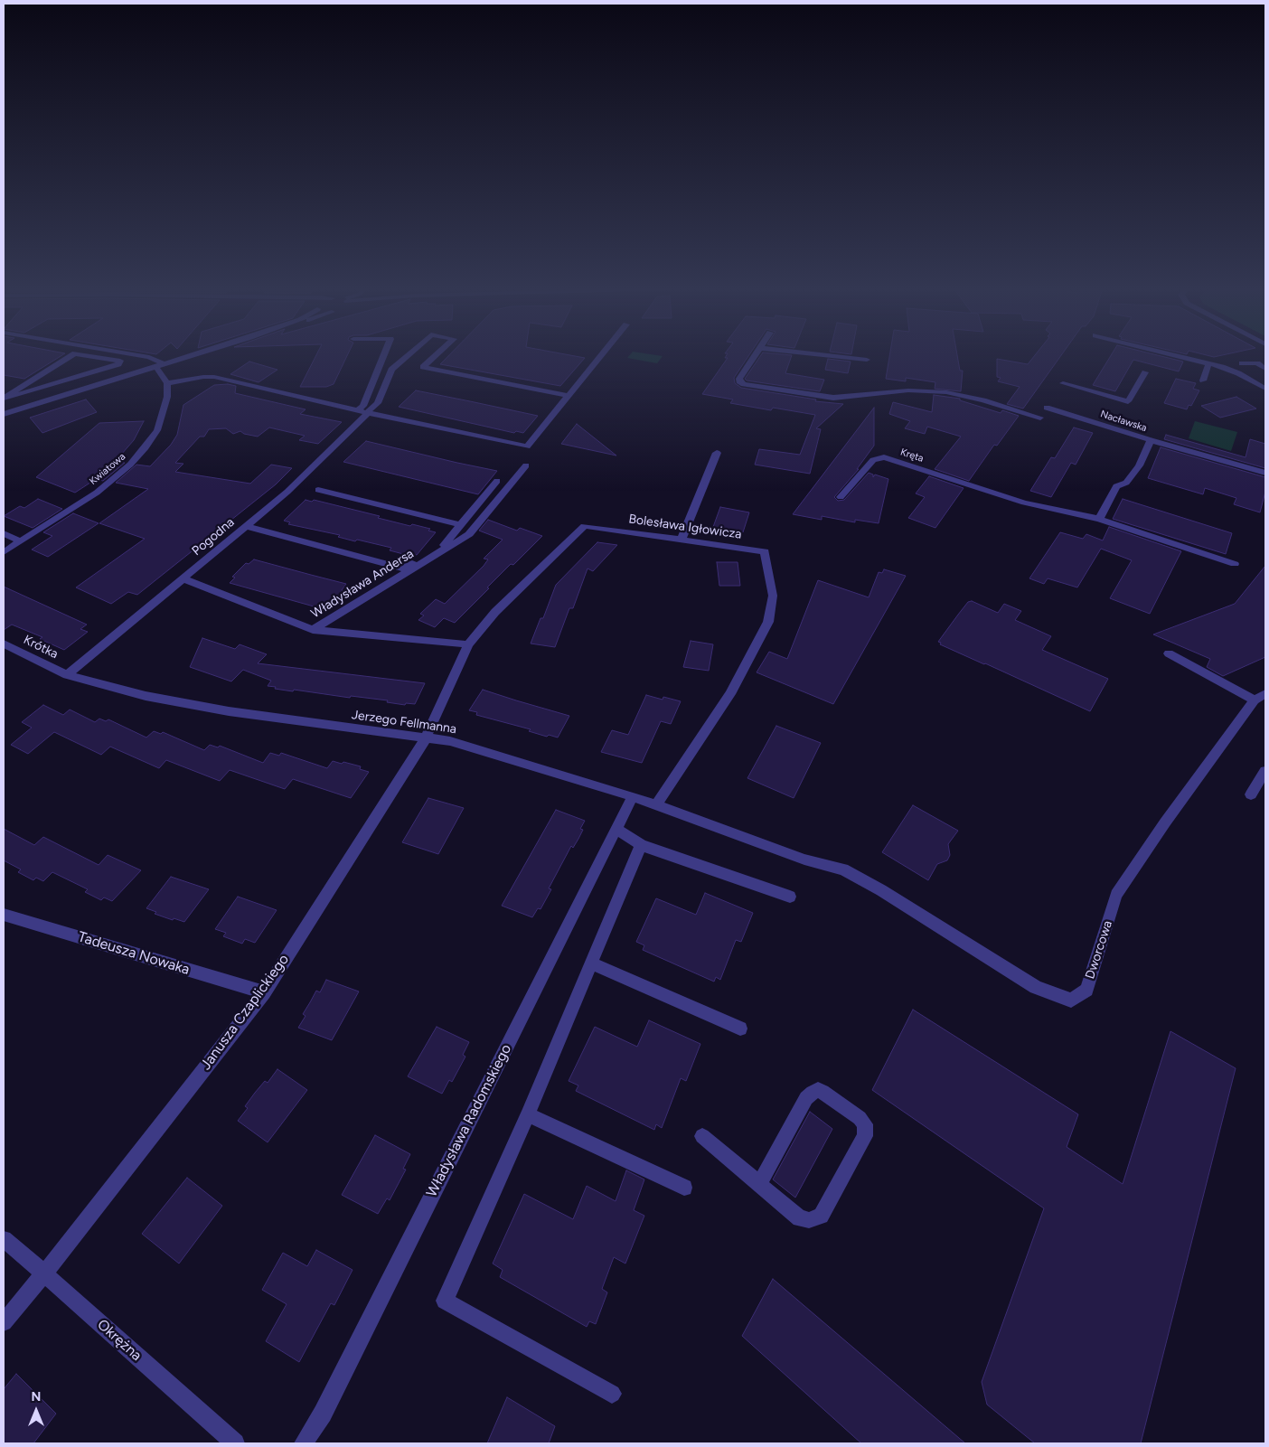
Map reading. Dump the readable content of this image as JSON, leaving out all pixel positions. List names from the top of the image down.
{
  "streets": {
    "street": [
      "Nacławska",
      "Kręta",
      "Kwiatowa",
      "Bolesława Igłowicza",
      "Pogodna",
      "Władysława Andersa",
      "Krótka",
      "Jerzego Fellmanna",
      "Dworcowa",
      "Tadeusza Nowaka",
      "Janusza Czaplickiego",
      "Władysława Radomskiego",
      "Okrężna"
    ]
  },
  "crossings": [
    ["Nacławska", "Kręta"],
    ["Bolesława Igłowicza", "Jerzego Fellmanna"],
    ["Bolesława Igłowicza", "Janusza Czaplickiego"],
    ["Pogodna", "Władysława Andersa"],
    ["Pogodna", "Krótka"],
    ["Pogodna", "Jerzego Fellmanna"],
    ["Krótka", "Jerzego Fellmanna"],
    ["Jerzego Fellmanna", "Dworcowa"],
    ["Jerzego Fellmanna", "Janusza Czaplickiego"],
    ["Jerzego Fellmanna", "Władysława Radomskiego"],
    ["Tadeusza Nowaka", "Janusza Czaplickiego"],
    ["Janusza Czaplickiego", "Okrężna"]
  ],
  "north": "top"
}
